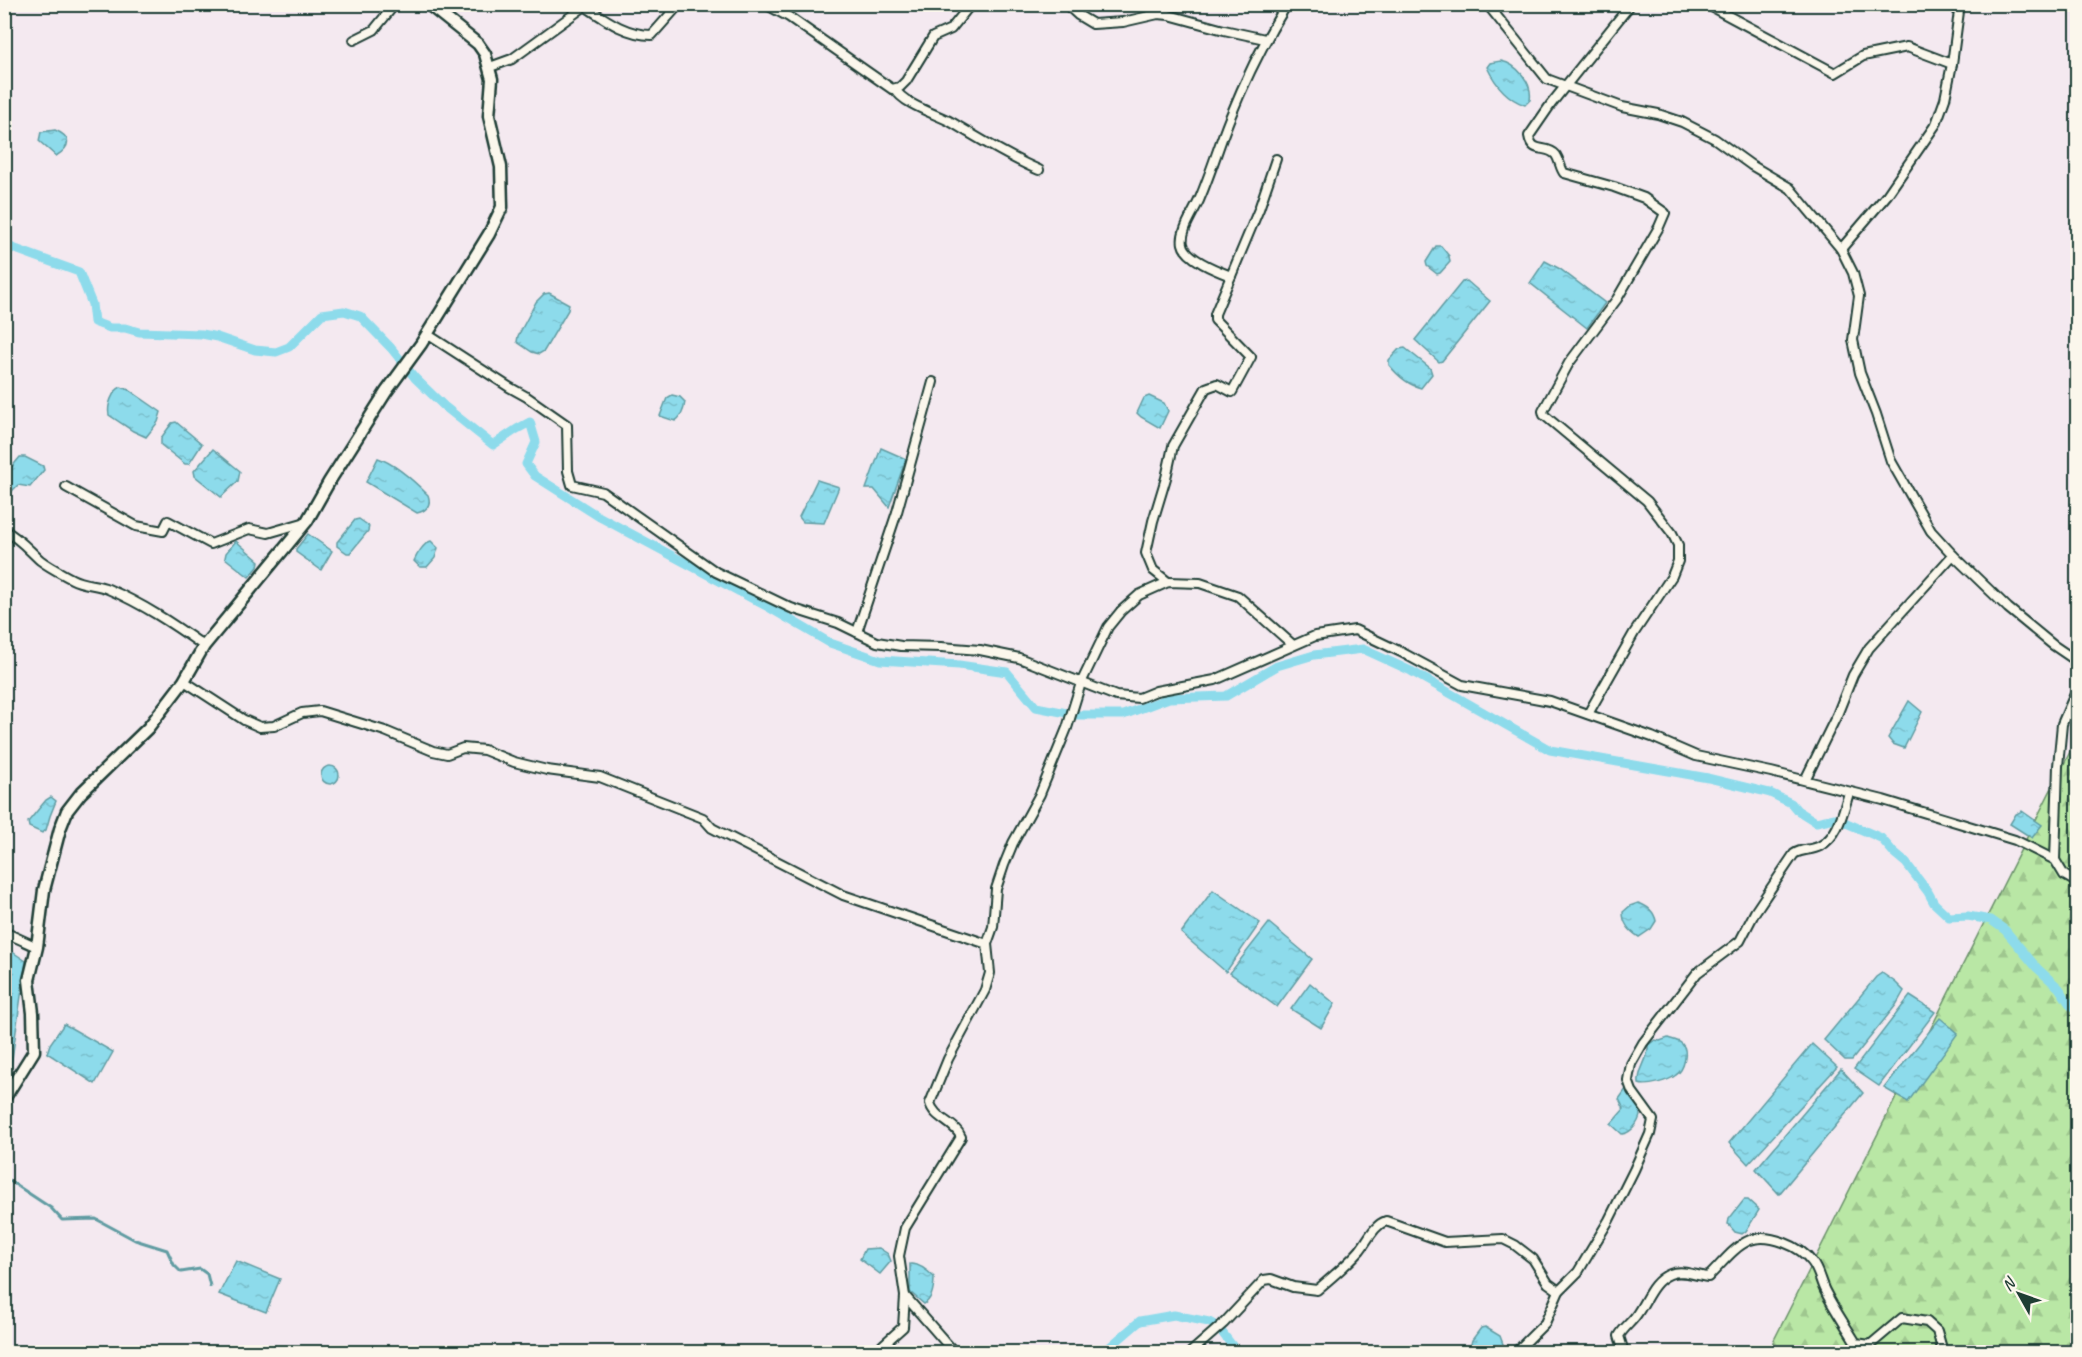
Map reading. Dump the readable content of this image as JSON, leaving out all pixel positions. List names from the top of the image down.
{
  "north": "top left"
}
